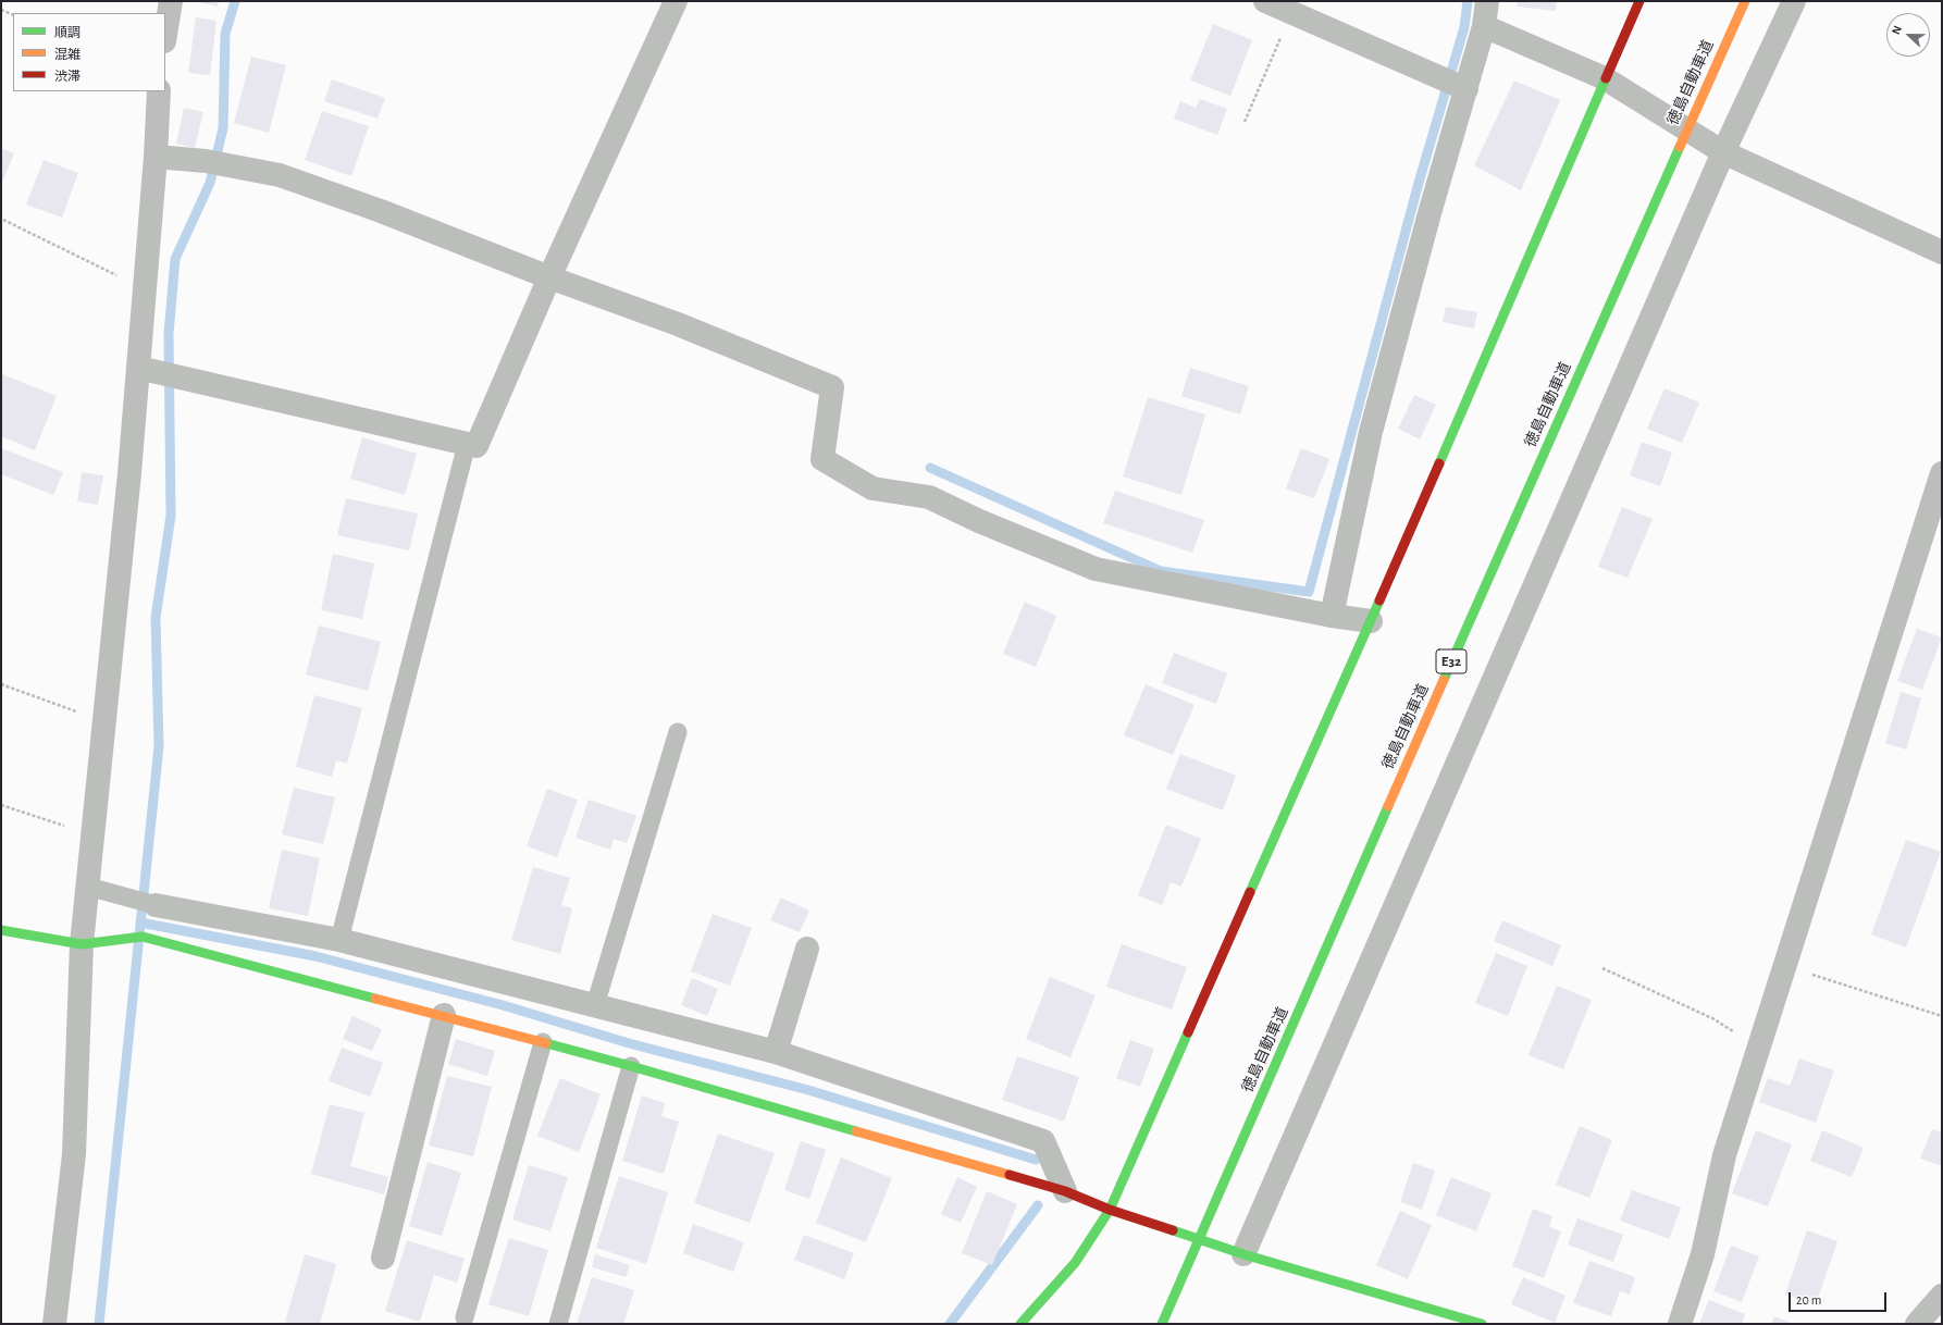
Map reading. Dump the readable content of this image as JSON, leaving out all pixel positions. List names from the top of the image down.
{
  "streets": {
    "main road": ["徳島自動車道", "E32"]
  },
  "legend": ["順調", "混雑", "渋滞"],
  "scale_bar": "20 m",
  "north": "left"
}
